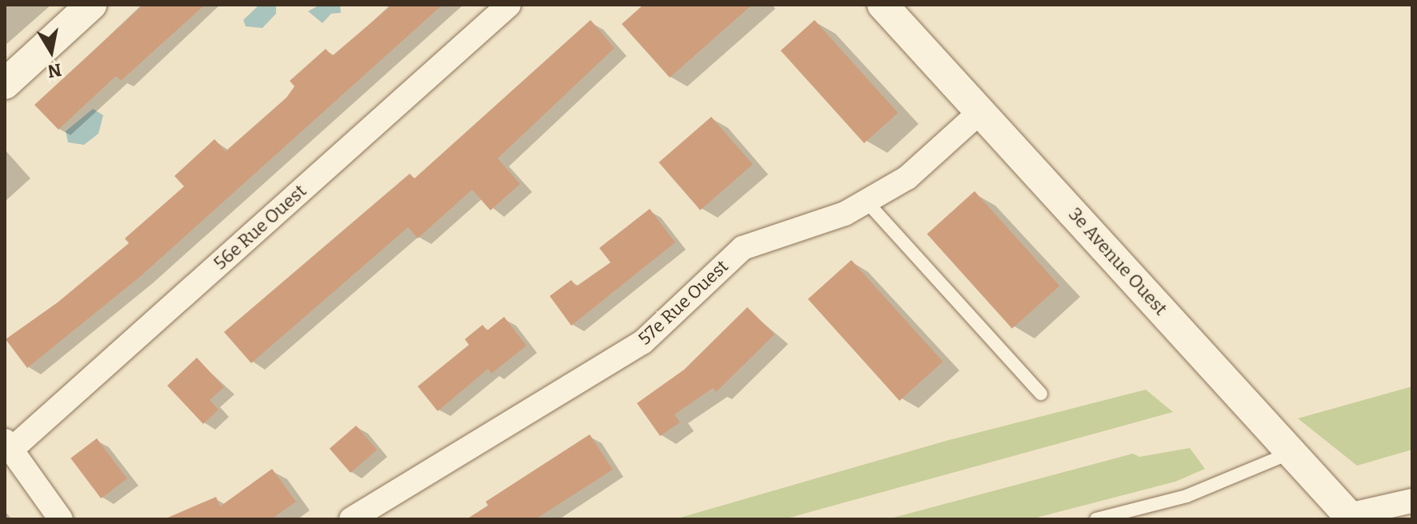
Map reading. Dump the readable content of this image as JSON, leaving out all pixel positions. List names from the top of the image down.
{
  "streets": {
    "street": ["56e Rue Ouest", "3e Avenue Ouest", "57e Rue Ouest"]
  },
  "crossings": [
    ["3e Avenue Ouest", "57e Rue Ouest"]
  ],
  "north": "bottom"
}
